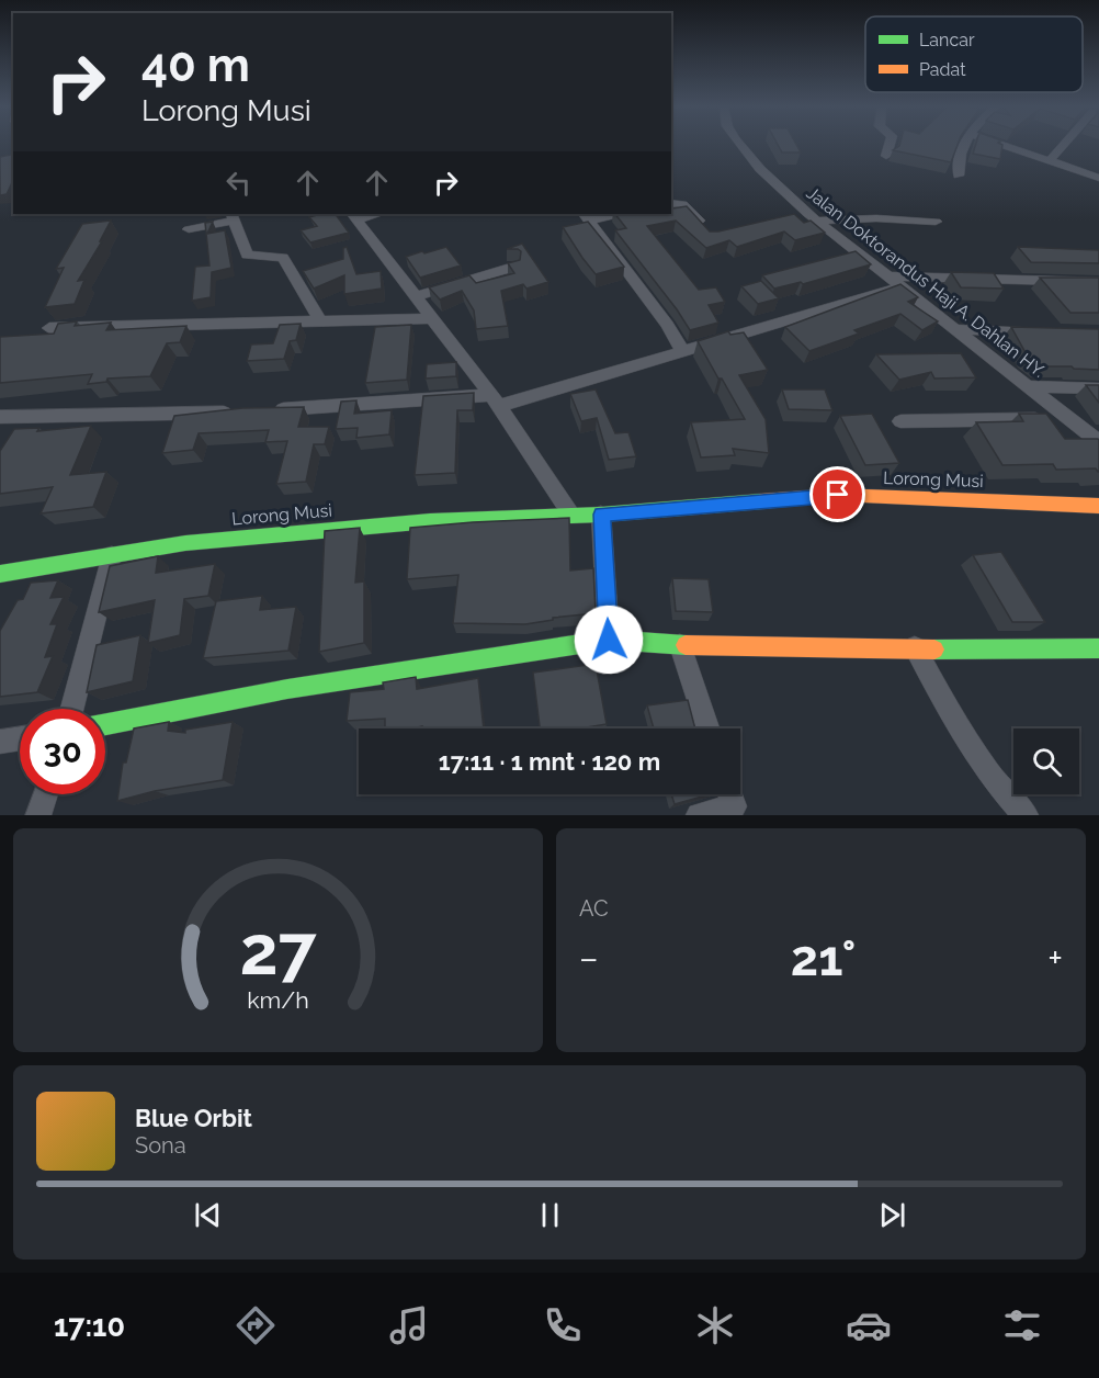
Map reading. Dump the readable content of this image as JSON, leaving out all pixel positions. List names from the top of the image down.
{
  "streets": {
    "street": ["Jalan Doktorandus Haji A. Dahlan HY.", "Lorong Musi"]
  },
  "legend": ["Lancar", "Padat"],
  "page": {
    "turn": ["40 m", "Lorong Musi"],
    "limit": "30",
    "trip": "17:11 · 1 mnt · 120 m",
    "tile": "AC",
    "heat": ["−", "21°", "+"],
    "song": ["Blue Orbit", "Sona"],
    "tabs": "17:10",
    "gauge": ["27", "km/h"]
  }
}
